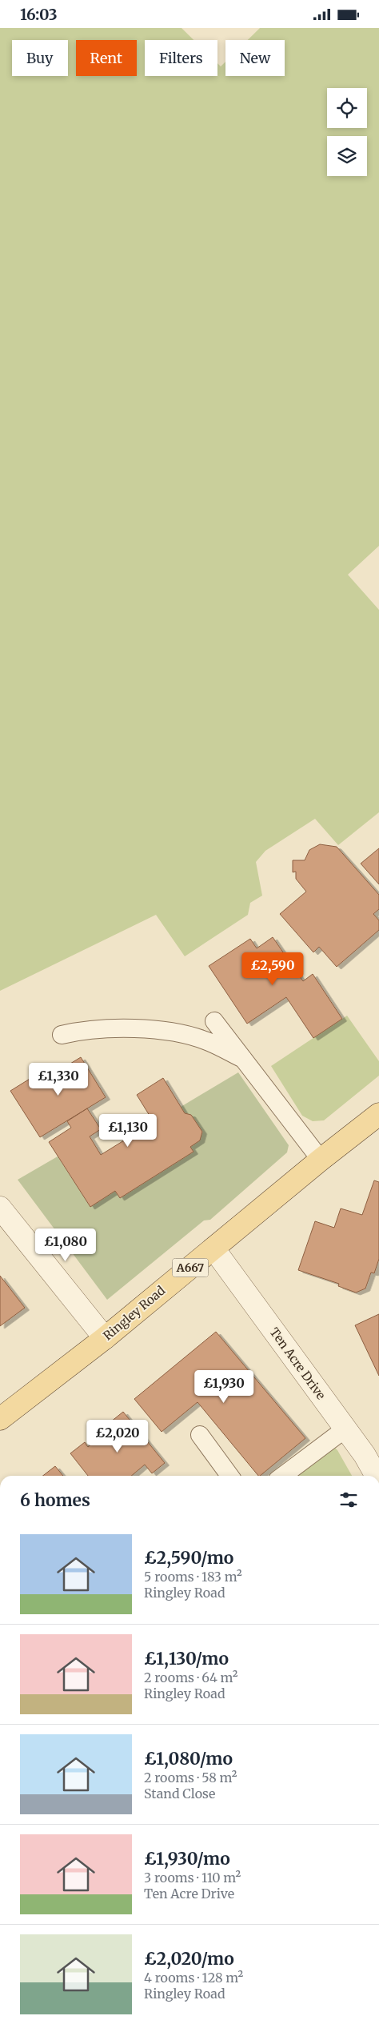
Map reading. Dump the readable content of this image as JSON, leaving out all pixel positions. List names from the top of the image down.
{
  "streets": {
    "main road": ["A667", "Ringley Road"],
    "street": ["Ten Acre Drive"]
  },
  "crossings": [
    ["Ringley Road", "Ten Acre Drive"]
  ],
  "page": {
    "status": "16:03",
    "chip": [
      "Buy",
      "Rent",
      "Filters",
      "New"
    ],
    "price": [
      "£2,590",
      "£1,330",
      "£1,130",
      "£1,080",
      "£1,930",
      "£2,020"
    ],
    "heading": "6 homes",
    "list": [
      {
        "name": "£2,590/mo",
        "note": "5 rooms · 183 m² · Ringley Road"
      },
      {
        "name": "£1,130/mo",
        "note": "2 rooms · 64 m² · Ringley Road"
      },
      {
        "name": "£1,080/mo",
        "note": "2 rooms · 58 m² · Stand Close"
      },
      {
        "name": "£1,930/mo",
        "note": "3 rooms · 110 m² · Ten Acre Drive"
      },
      {
        "name": "£2,020/mo",
        "note": "4 rooms · 128 m² · Ringley Road"
      }
    ]
  }
}
